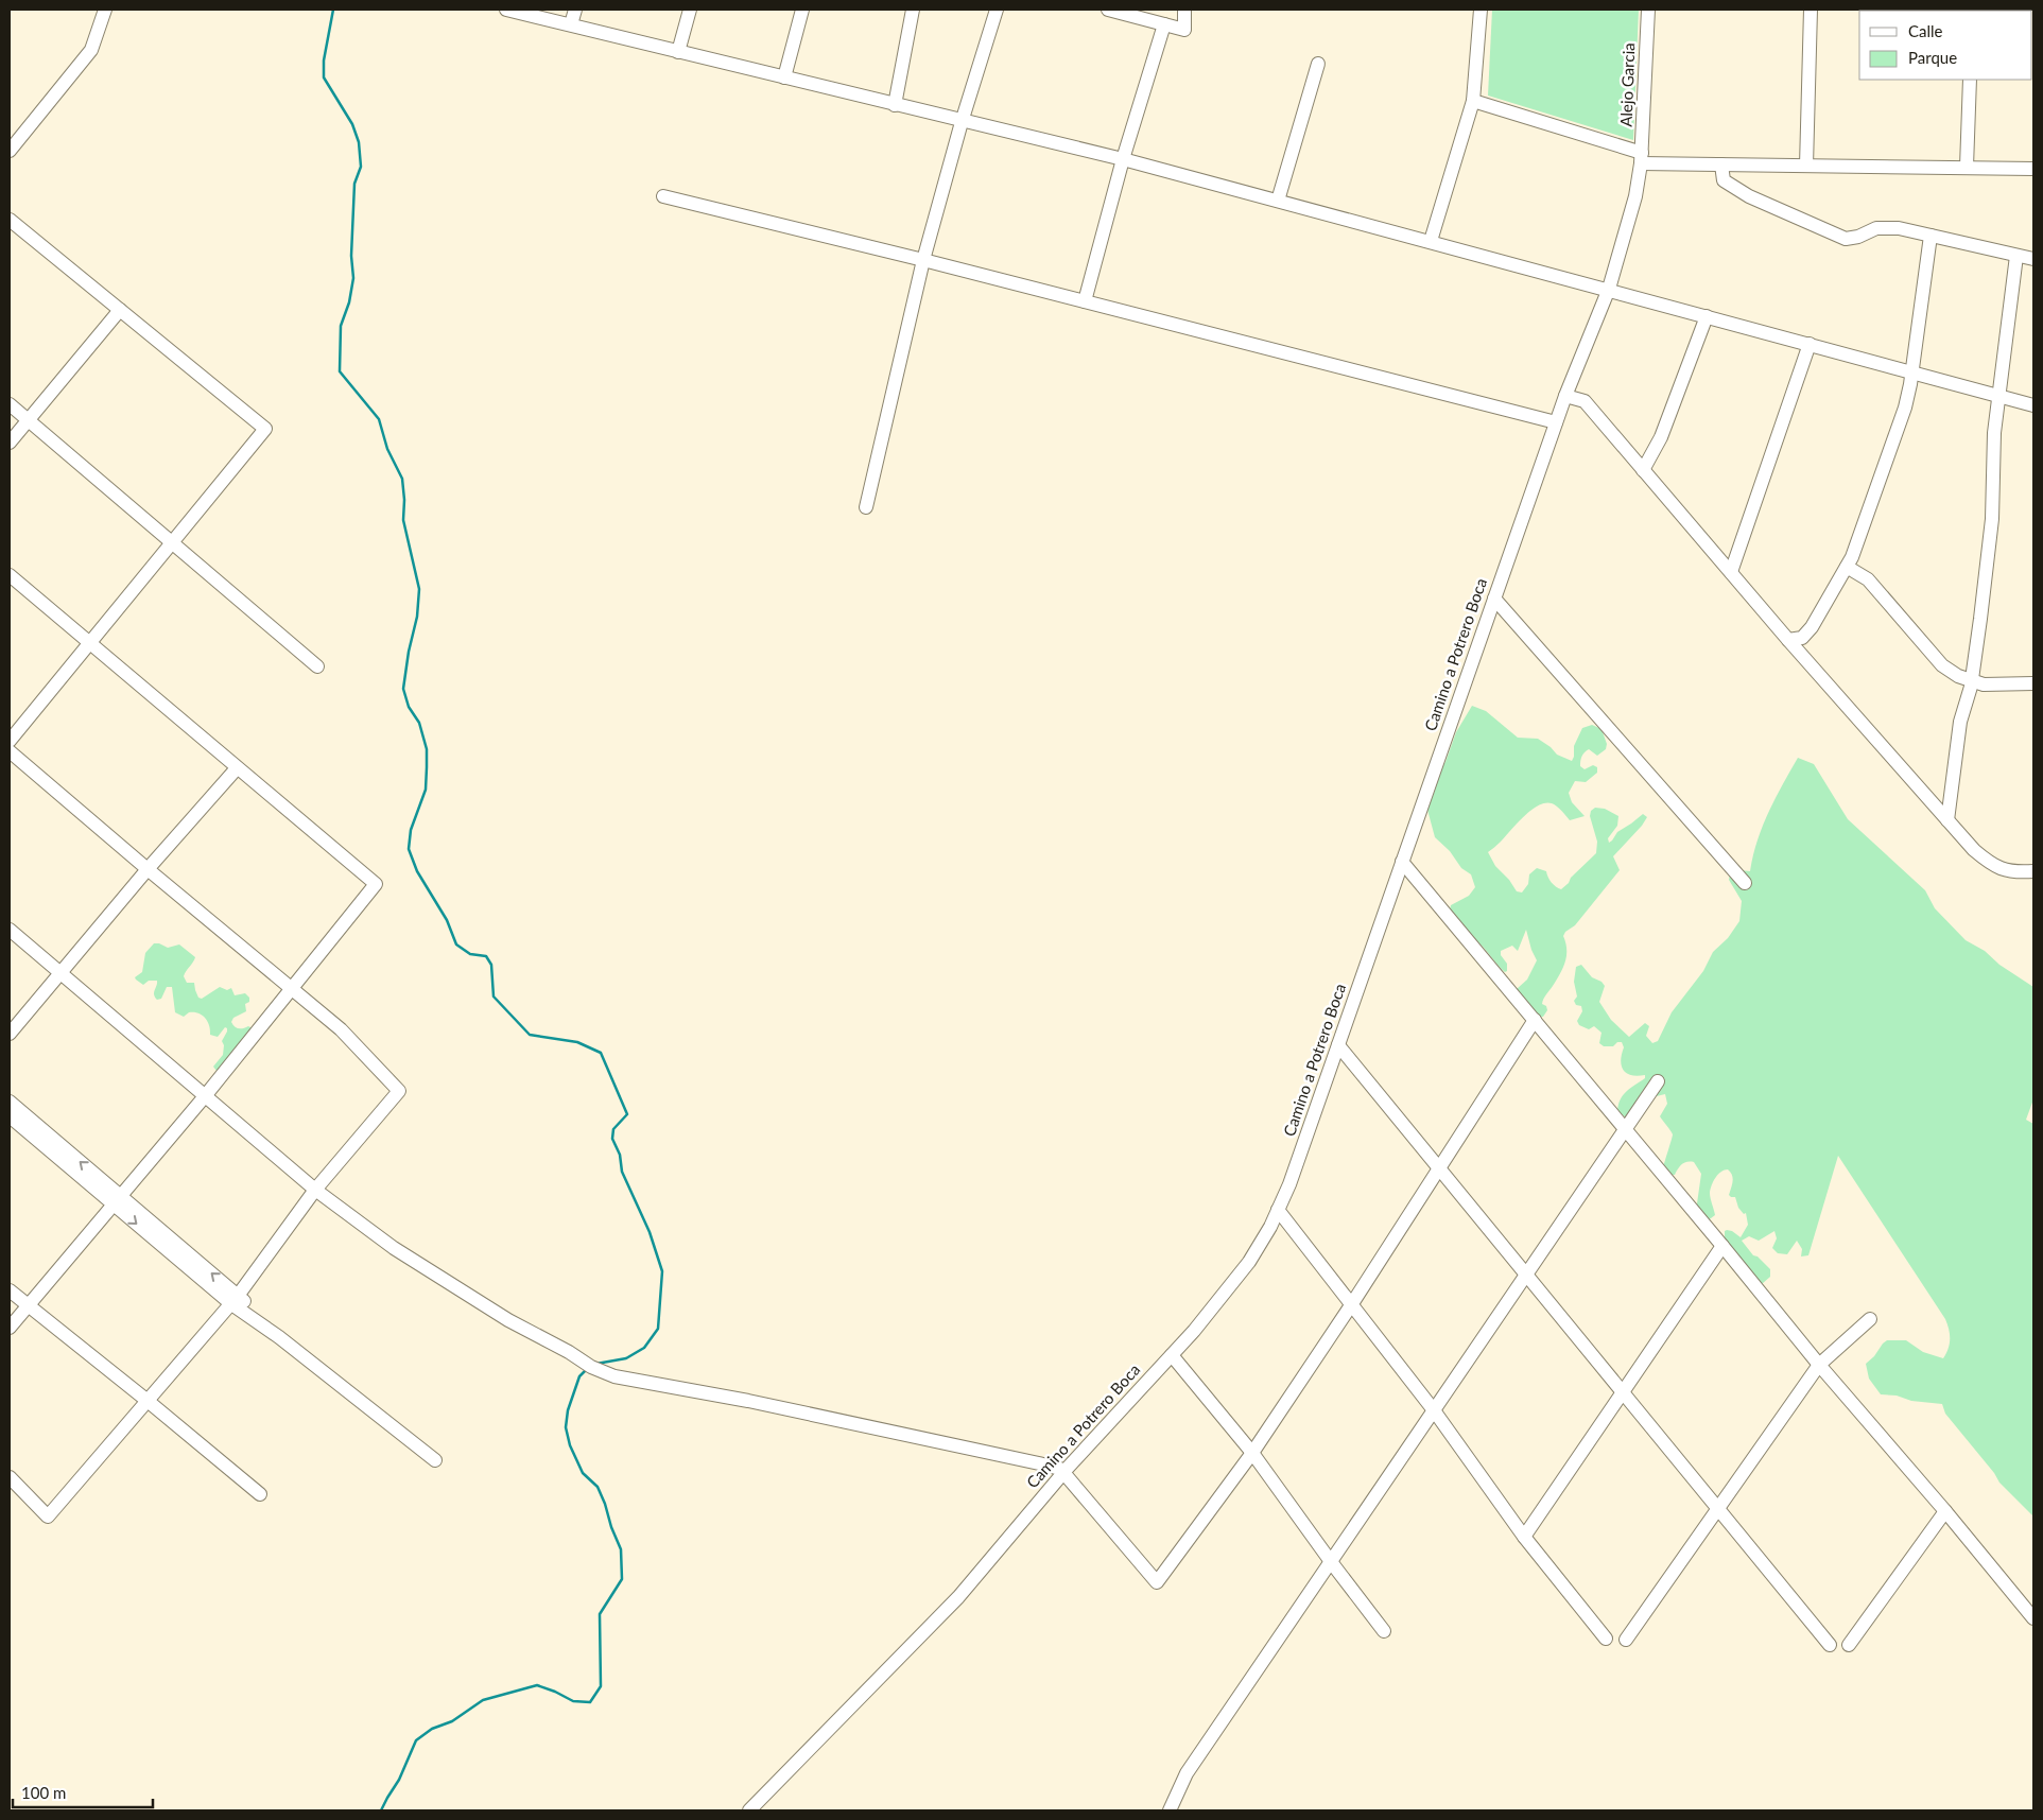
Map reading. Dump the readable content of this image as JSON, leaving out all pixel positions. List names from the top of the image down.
{
  "streets": {
    "street": ["Alejo Garcia", "Camino a Potrero Boca"]
  },
  "crossings": [
    ["Alejo Garcia", "Camino a Potrero Boca"]
  ],
  "legend": ["Calle", "Parque"],
  "scale_bar": "100 m"
}
